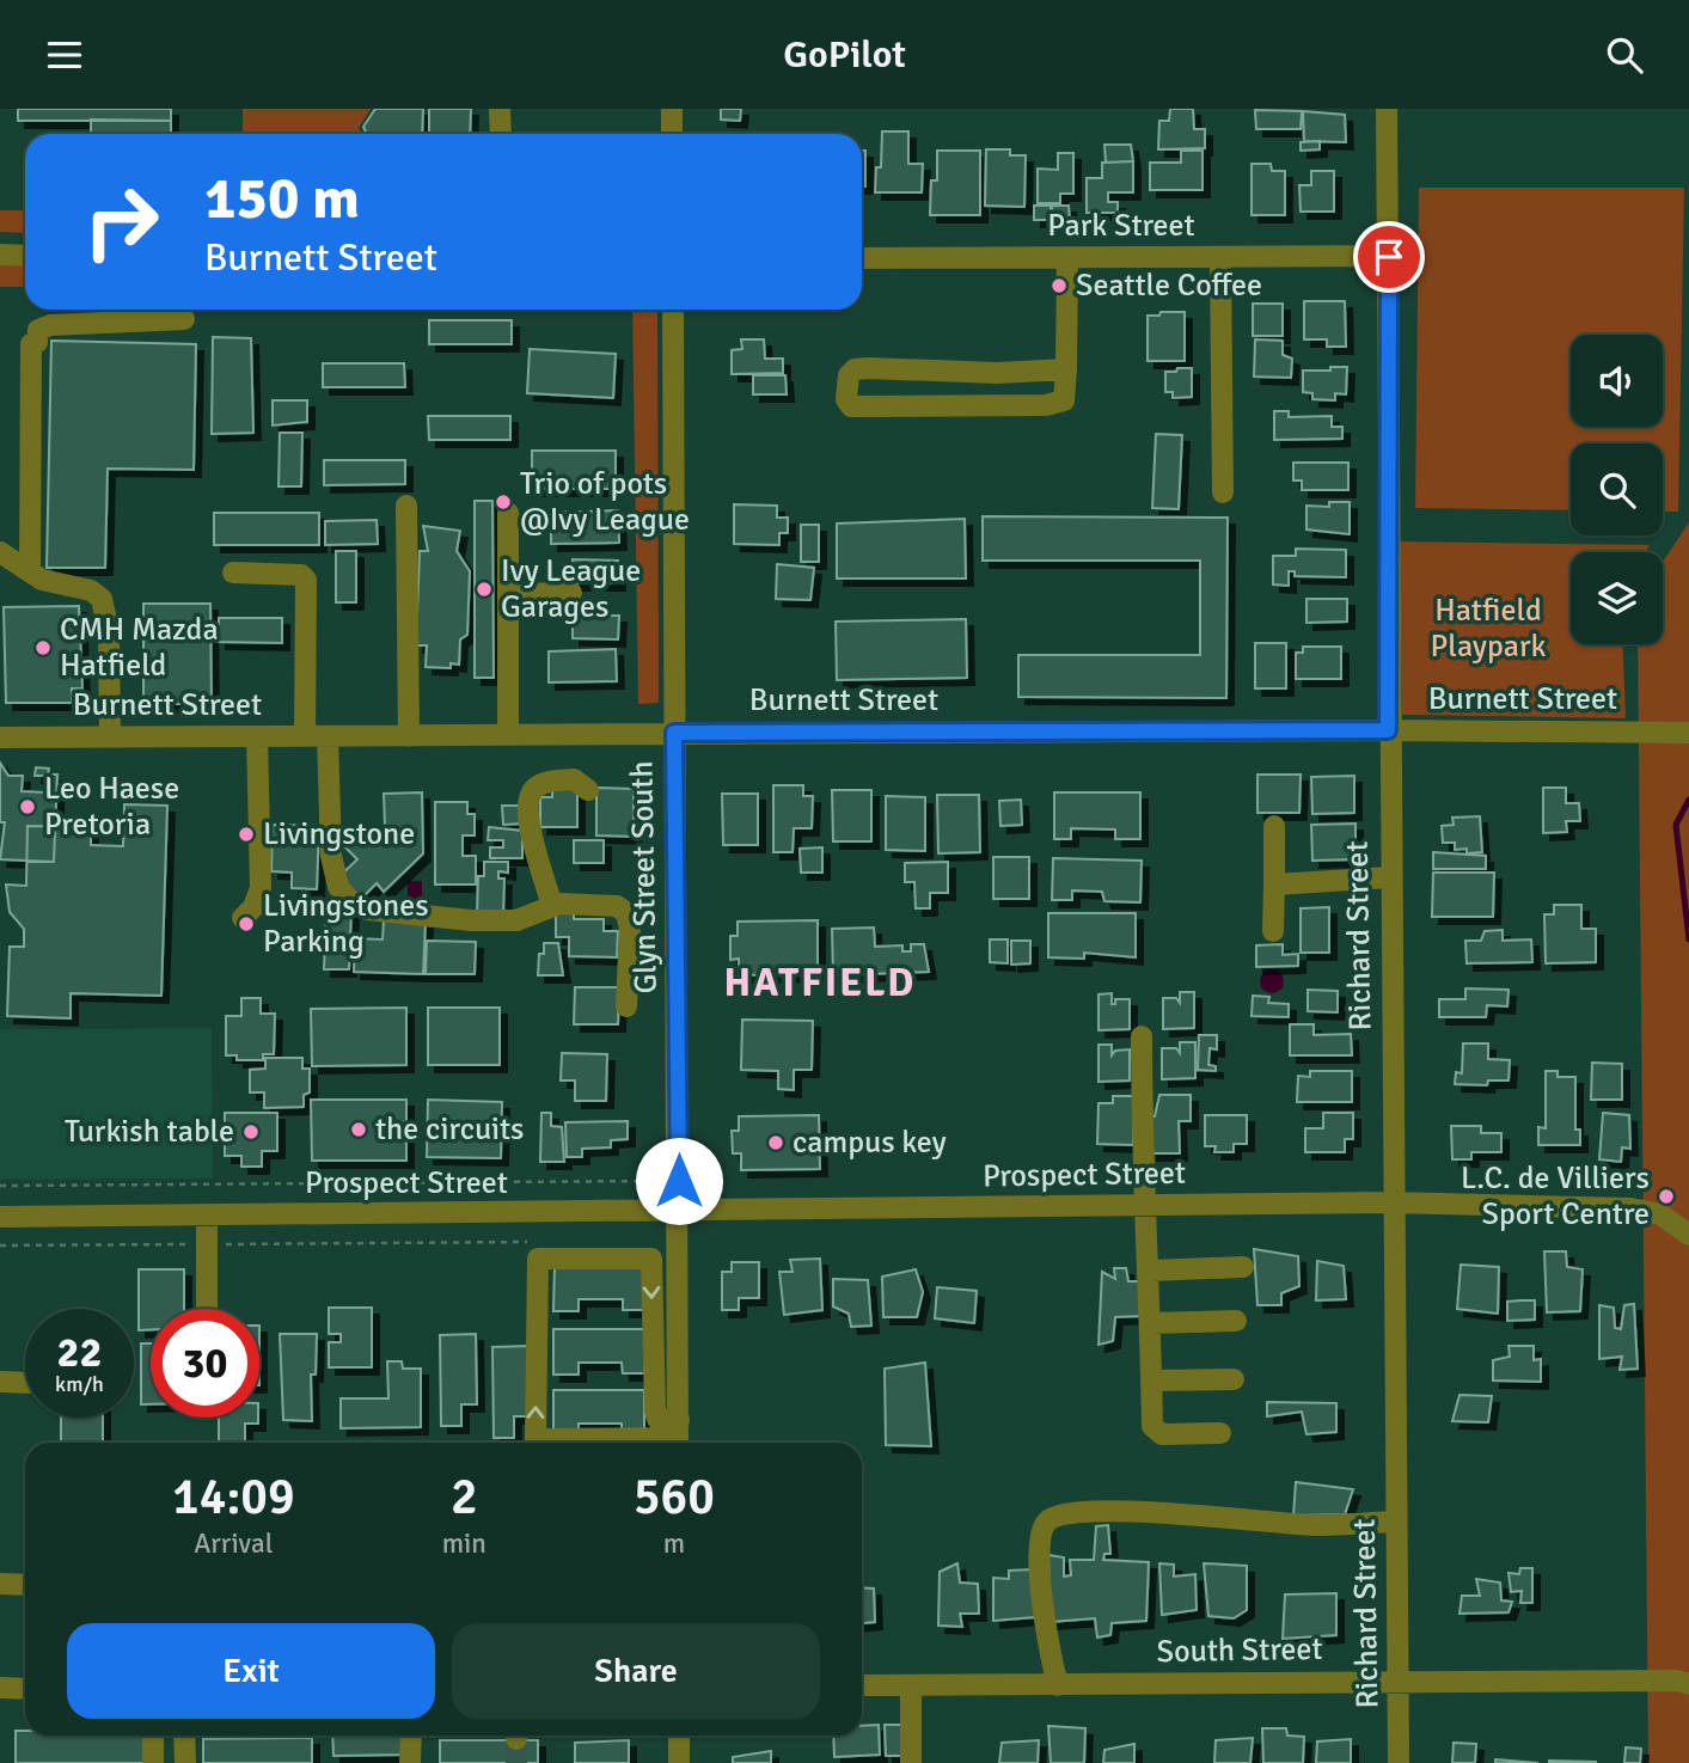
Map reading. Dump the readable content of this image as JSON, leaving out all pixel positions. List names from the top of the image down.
{
  "streets": {
    "street": [
      "Park Street",
      "Burnett Street",
      "Glyn Street South",
      "Richard Street",
      "Prospect Street",
      "South Street"
    ]
  },
  "crossings": [
    ["Park Street", "Richard Street"],
    ["Burnett Street", "Glyn Street South"],
    ["Burnett Street", "Richard Street"],
    ["Glyn Street South", "Prospect Street"],
    ["Richard Street", "Prospect Street"],
    ["Richard Street", "South Street"]
  ],
  "districts": ["HATFIELD"],
  "parks": ["Hatfield Playpark"],
  "places": [
    "Seattle Coffee",
    "Trio of pots @Ivy League",
    "Ivy League Garages",
    "CMH Mazda Hatfield",
    "Leo Haese Pretoria",
    "Livingstone",
    "Livingstones Parking",
    "the circuits",
    "Turkish table",
    "campus key",
    "L.C. de Villiers Sport Centre"
  ],
  "page": {
    "header": "GoPilot",
    "turn": ["150 m", "Burnett Street"],
    "speed": "22 km/h",
    "limit": "30",
    "eta": [
      "14:09",
      "Arrival",
      "2",
      "min",
      "560",
      "m"
    ],
    "buttons": ["Exit", "Share"]
  }
}
